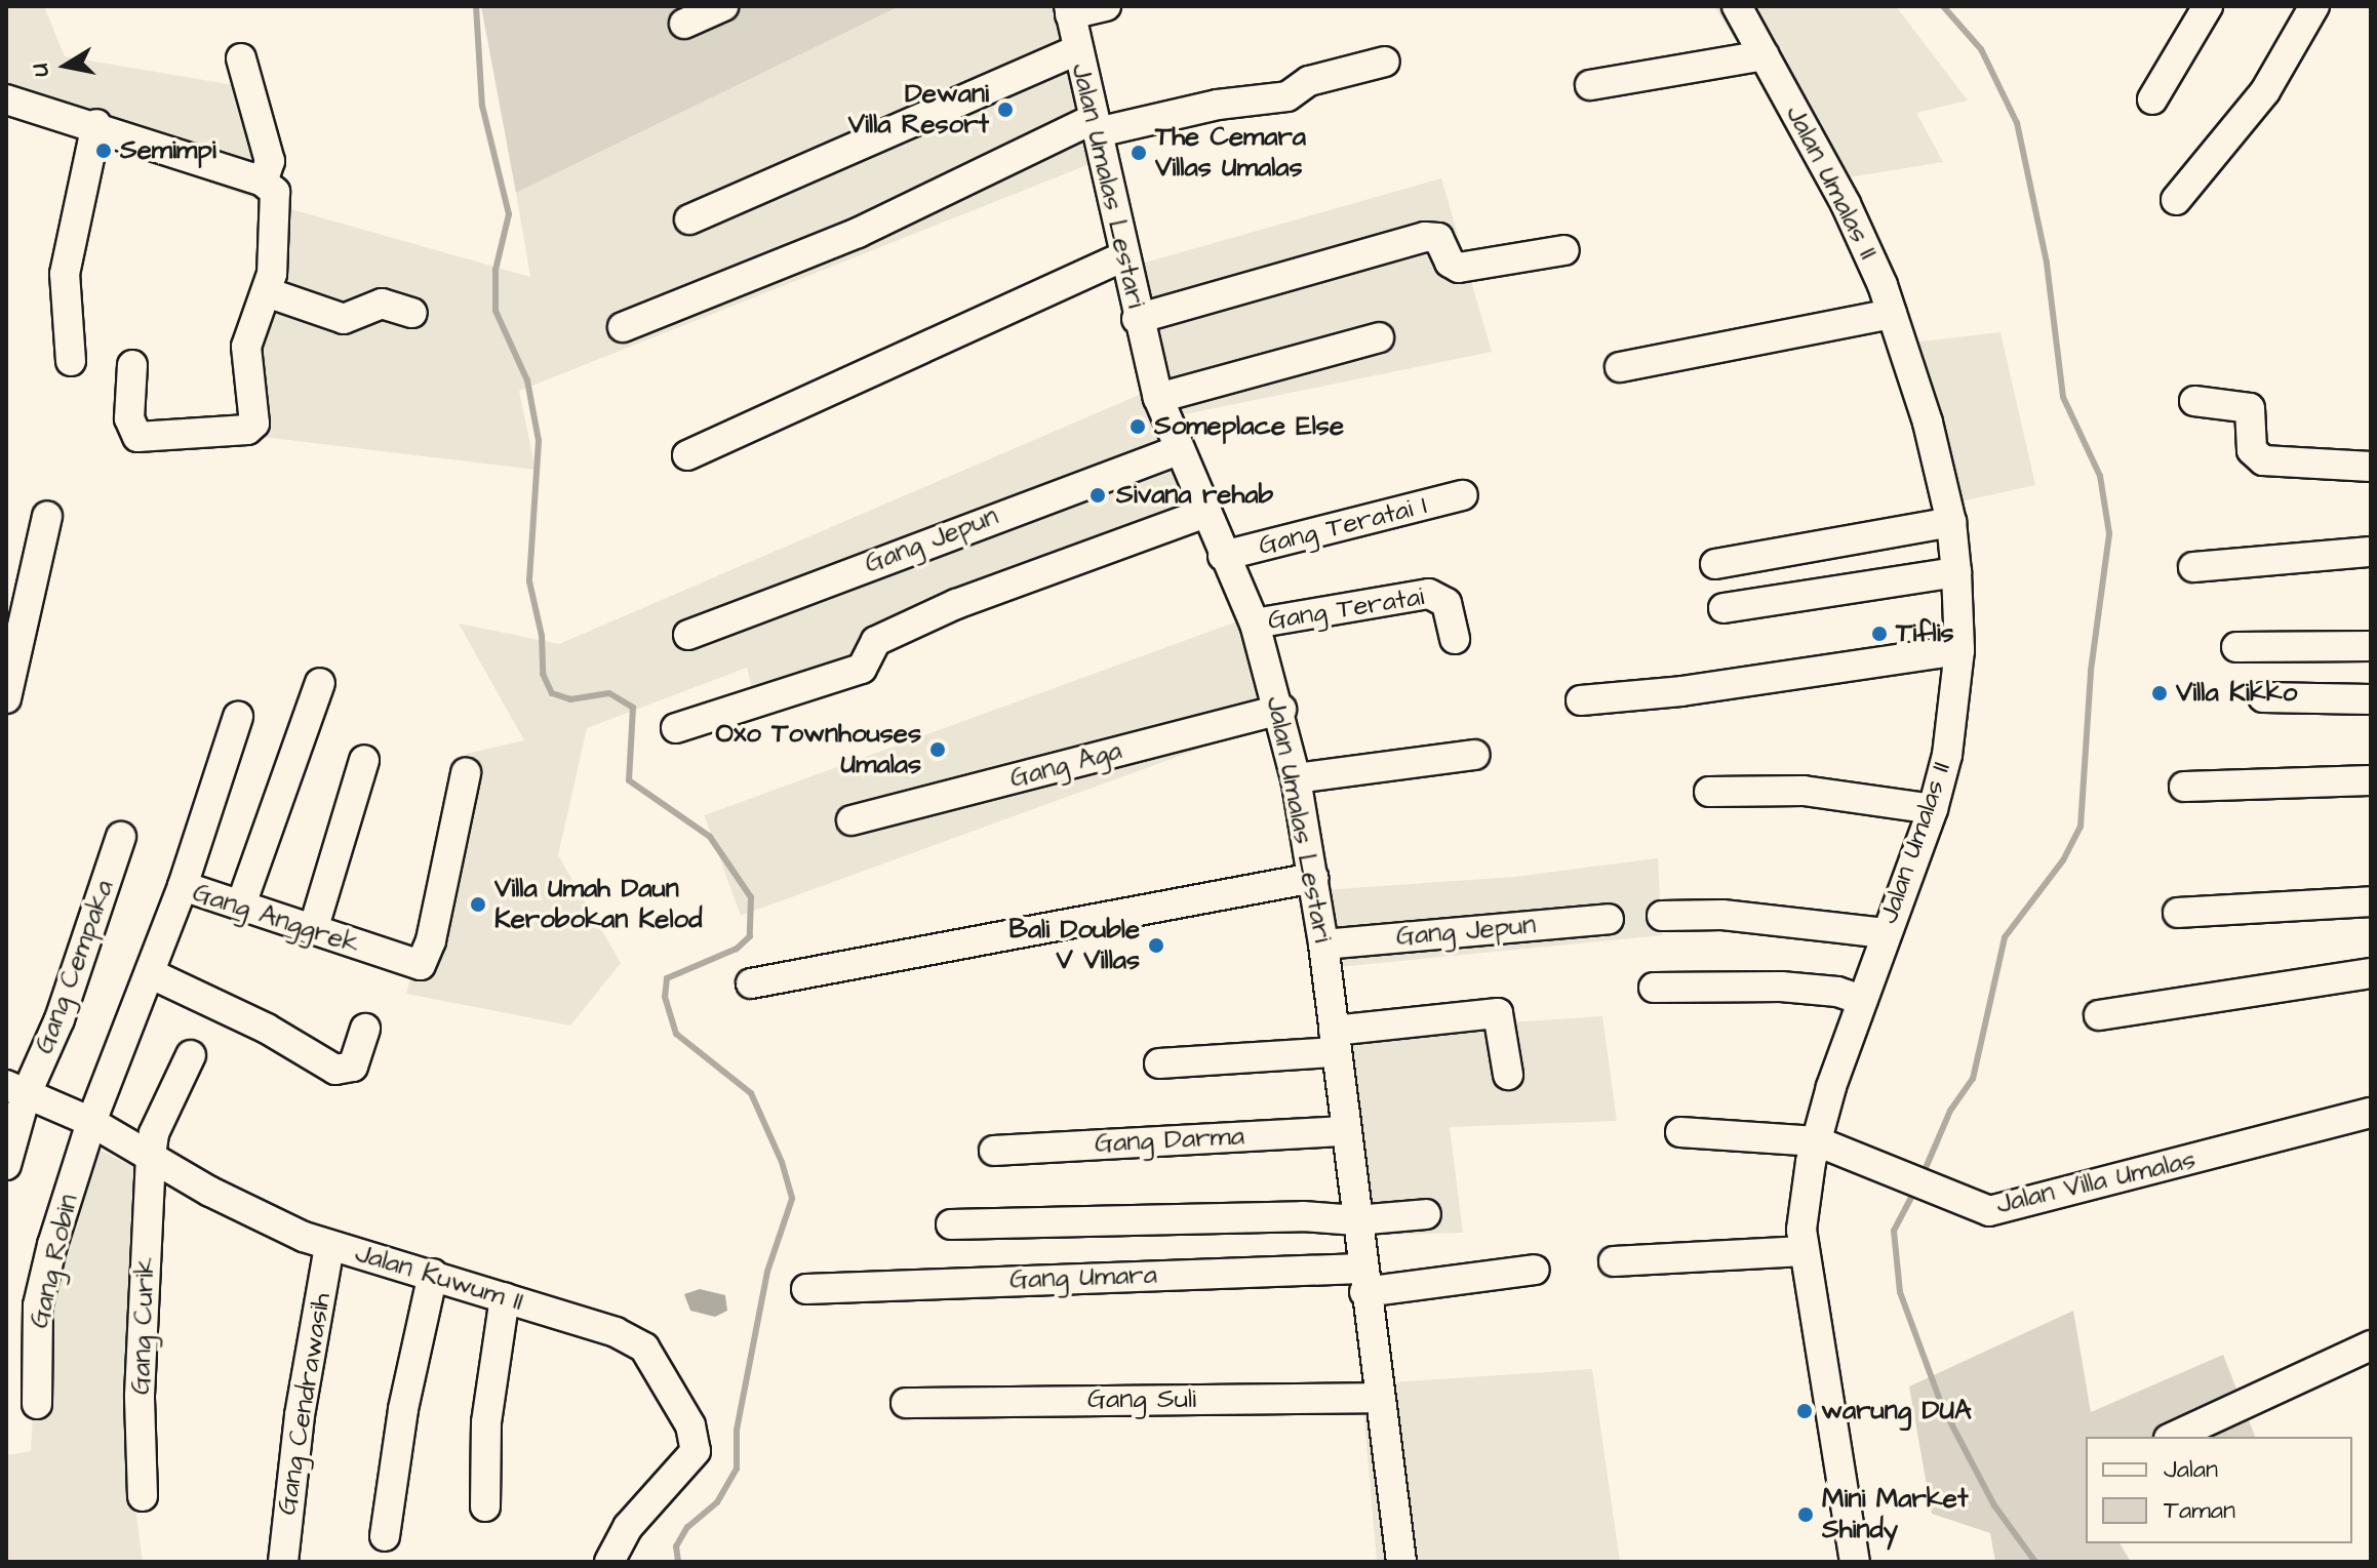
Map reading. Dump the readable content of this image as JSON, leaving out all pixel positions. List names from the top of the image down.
{
  "streets": {
    "street": [
      "Jalan Umalas II",
      "Jalan Umalas Lestari",
      "Gang Teratai I",
      "Gang Jepun",
      "Gang Teratai",
      "Gang Aga",
      "Gang Anggrek",
      "Gang Cempaka",
      "Gang Darma",
      "Jalan Villa Umalas",
      "Gang Robin",
      "Jalan Kuwum II",
      "Gang Umara",
      "Gang Curik",
      "Gang Suli",
      "Gang Cendrawasih"
    ]
  },
  "crossings": [
    ["Jalan Umalas II", "Jalan Villa Umalas"],
    ["Jalan Umalas Lestari", "Gang Teratai I"],
    ["Jalan Umalas Lestari", "Gang Jepun"],
    ["Jalan Umalas Lestari", "Gang Teratai"],
    ["Jalan Umalas Lestari", "Gang Aga"],
    ["Jalan Umalas Lestari", "Gang Darma"],
    ["Jalan Umalas Lestari", "Gang Umara"],
    ["Jalan Umalas Lestari", "Gang Suli"],
    ["Gang Anggrek", "Gang Robin"],
    ["Gang Anggrek", "Jalan Kuwum II"],
    ["Gang Cempaka", "Jalan Kuwum II"],
    ["Gang Robin", "Jalan Kuwum II"],
    ["Jalan Kuwum II", "Gang Curik"],
    ["Jalan Kuwum II", "Gang Cendrawasih"]
  ],
  "places": [
    "Dewani Villa Resort",
    "Semimpi",
    "The Cemara Villas Umalas",
    "Someplace Else",
    "Sivana rehab",
    "Tiflis",
    "Villa Kikko",
    "Oxo Townhouses Umalas",
    "Villa Umah Daun Kerobokan Kelod",
    "Bali Double V Villas",
    "warung DUA",
    "Mini Market Shindy"
  ],
  "legend": ["Jalan", "Taman"],
  "north": "left"
}
